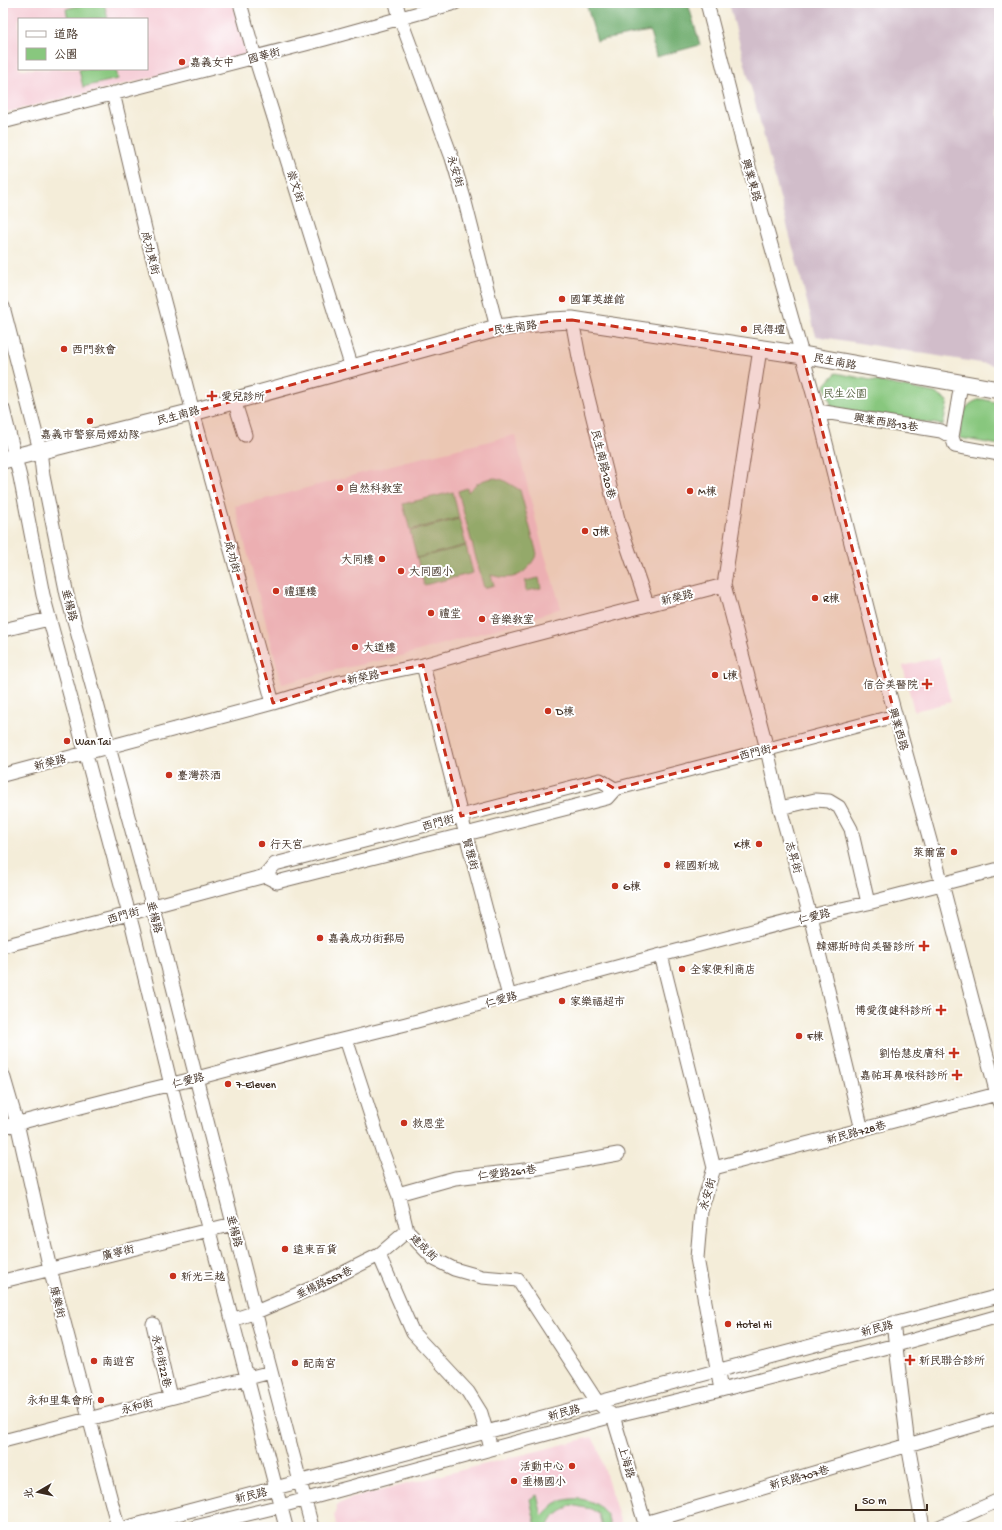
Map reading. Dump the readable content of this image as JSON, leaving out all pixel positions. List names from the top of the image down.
{
  "streets": {
    "main road": ["民生南路"],
    "street": [
      "國華街",
      "永安街",
      "興業東路",
      "崇文街",
      "成功東街",
      "興業西路13巷",
      "民生南路120巷",
      "成功街",
      "新榮路",
      "垂楊路",
      "興業西路",
      "西門街",
      "賢雅街",
      "志昇街",
      "仁愛路",
      "新民路728巷",
      "仁愛路261巷",
      "建成街",
      "廣寧街",
      "垂楊路557巷",
      "康樂街",
      "新民路",
      "永和街22巷",
      "永和街",
      "上海路",
      "新民路707巷"
    ]
  },
  "crossings": [
    ["國華街", "永安街"],
    ["國華街", "崇文街"],
    ["國華街", "成功東街"],
    ["永安街", "民生南路"],
    ["永安街", "仁愛路"],
    ["永安街", "新民路728巷"],
    ["永安街", "新民路"],
    ["興業東路", "民生南路"],
    ["興業東路", "興業西路"],
    ["崇文街", "民生南路"],
    ["成功東街", "民生南路"],
    ["成功東街", "成功街"],
    ["民生南路", "民生南路120巷"],
    ["民生南路", "成功街"],
    ["民生南路", "垂楊路"],
    ["民生南路", "興業西路"],
    ["興業西路13巷", "興業西路"],
    ["民生南路120巷", "新榮路"],
    ["成功街", "新榮路"],
    ["新榮路", "垂楊路"],
    ["新榮路", "賢雅街"],
    ["新榮路", "志昇街"],
    ["垂楊路", "西門街"],
    ["垂楊路", "仁愛路"],
    ["垂楊路", "廣寧街"],
    ["垂楊路", "垂楊路557巷"],
    ["垂楊路", "新民路"],
    ["垂楊路", "永和街"],
    ["興業西路", "西門街"],
    ["興業西路", "仁愛路"],
    ["興業西路", "新民路728巷"],
    ["西門街", "賢雅街"],
    ["西門街", "志昇街"],
    ["賢雅街", "仁愛路"],
    ["志昇街", "仁愛路"],
    ["志昇街", "新民路728巷"],
    ["仁愛路", "建成街"],
    ["仁愛路", "康樂街"],
    ["仁愛路261巷", "建成街"],
    ["建成街", "垂楊路557巷"],
    ["建成街", "新民路"],
    ["廣寧街", "康樂街"],
    ["康樂街", "永和街"],
    ["新民路", "上海路"],
    ["永和街22巷", "永和街"],
    ["上海路", "新民路707巷"]
  ],
  "parks": ["民生公園"],
  "places": {
    "other": [
      "嘉義女中",
      "國軍英雄館",
      "民得壇",
      "西門教會",
      "嘉義市警察局婦幼隊",
      "自然科教室",
      "M棟",
      "J棟",
      "大同樓",
      "大同國小",
      "禮運樓",
      "R棟",
      "禮堂",
      "音樂教室",
      "大道樓",
      "L棟",
      "D棟",
      "Wan Tai",
      "臺灣菸酒",
      "行天宮",
      "K棟",
      "萊爾富",
      "經國新城",
      "G棟",
      "嘉義成功街郵局",
      "全家便利商店",
      "家樂福超市",
      "F棟",
      "7-Eleven",
      "救恩堂",
      "遠東百貨",
      "新光三越",
      "Hotel Hi",
      "南遊宮",
      "配南宮",
      "永和里集會所",
      "活動中心",
      "垂楊國小"
    ],
    "health": [
      "愛兒診所",
      "信合美醫院",
      "韓娜斯時尚美醫診所",
      "博愛復健科診所",
      "劉怡慧皮膚科",
      "嘉祐耳鼻喉科診所",
      "新民聯合診所"
    ]
  },
  "legend": ["道路", "公園"],
  "scale_bar": "50 m",
  "north": "left"
}
